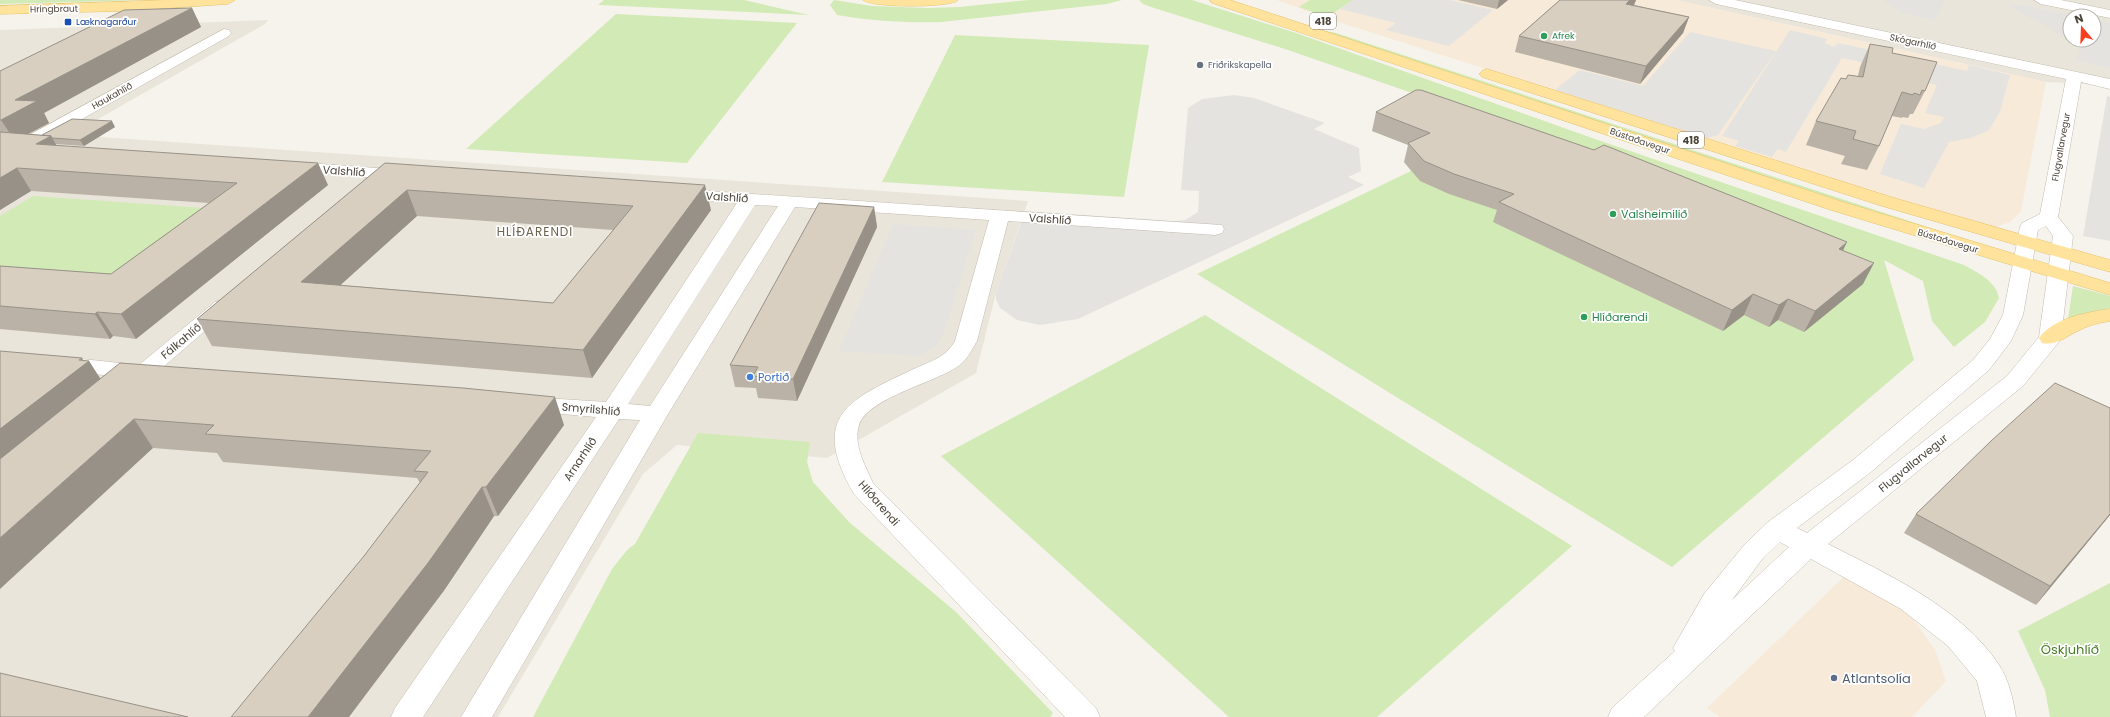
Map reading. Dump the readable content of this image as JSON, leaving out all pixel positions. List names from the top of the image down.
{
  "streets": {
    "main road": ["Hringbraut", "418", "Bústaðavegur"],
    "street": [
      "Skógarhlíð",
      "Haukahlíð",
      "Flugvallarvegur",
      "Valshlíð",
      "Fálkahlíð",
      "Smyrilshlíð",
      "Arnarhlíð",
      "Hlíðarendi"
    ]
  },
  "crossings": [
    ["Skógarhlíð", "Flugvallarvegur"],
    ["Bústaðavegur", "Flugvallarvegur"],
    ["Valshlíð", "Arnarhlíð"],
    ["Valshlíð", "Hlíðarendi"],
    ["Smyrilshlíð", "Arnarhlíð"]
  ],
  "districts": ["HLÍÐARENDI"],
  "parks": ["Öskjuhlíð"],
  "places": {
    "transit": ["Læknagarður"],
    "other": [
      "Afrek",
      "Friðrikskapella",
      "Valsheimilið",
      "Hlíðarendi",
      "Portið",
      "Atlantsolía"
    ]
  },
  "north": "top"
}
